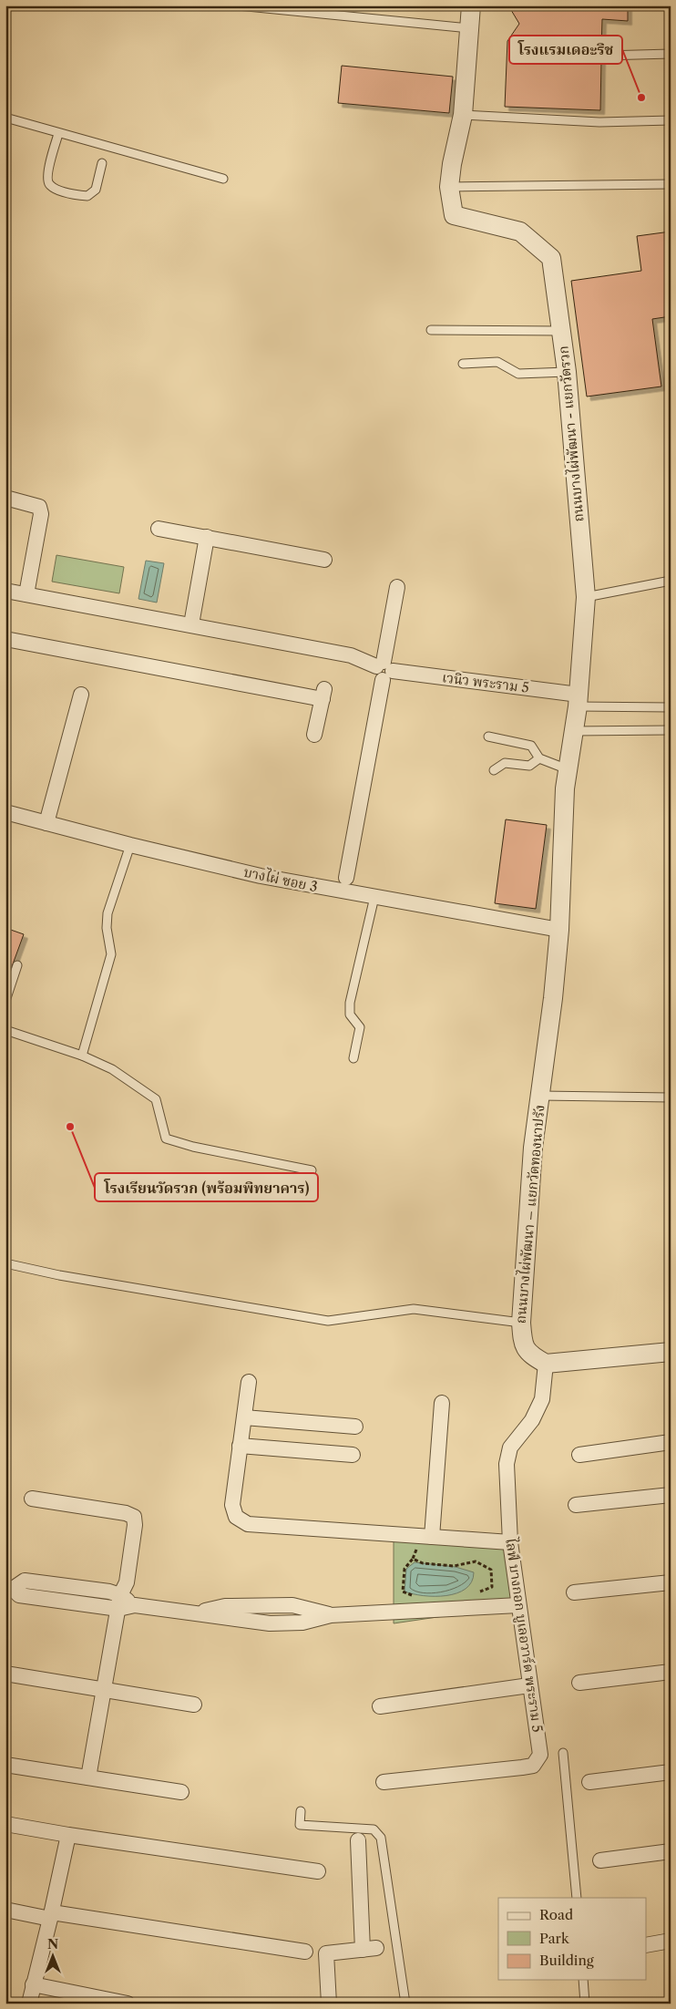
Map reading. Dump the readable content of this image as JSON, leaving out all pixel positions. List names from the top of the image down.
{
  "streets": {
    "street": [
      "ถนนบางไผ่พัฒนา - แยกวัดรวก",
      "เวนิว พระราม 5",
      "บางไผ่ ซอย 3",
      "ถนนบางไผ่พัฒนา – แยกวัดทองนาปรัง",
      "ไลฟ์ บางกอก บูเลอวาร์ด พระราม 5"
    ]
  },
  "crossings": [
    ["ถนนบางไผ่พัฒนา - แยกวัดรวก", "เวนิว พระราม 5"],
    ["ถนนบางไผ่พัฒนา - แยกวัดรวก", "บางไผ่ ซอย 3"],
    ["ถนนบางไผ่พัฒนา - แยกวัดรวก", "ถนนบางไผ่พัฒนา – แยกวัดทองนาปรัง"],
    ["บางไผ่ ซอย 3", "ถนนบางไผ่พัฒนา – แยกวัดทองนาปรัง"],
    ["ถนนบางไผ่พัฒนา – แยกวัดทองนาปรัง", "ไลฟ์ บางกอก บูเลอวาร์ด พระราม 5"]
  ],
  "places": ["โรงแรมเดอะริช", "โรงเรียนวัดรวก (พร้อมพิทยาคาร)"],
  "legend": ["Road", "Park", "Building"],
  "north": "top"
}
